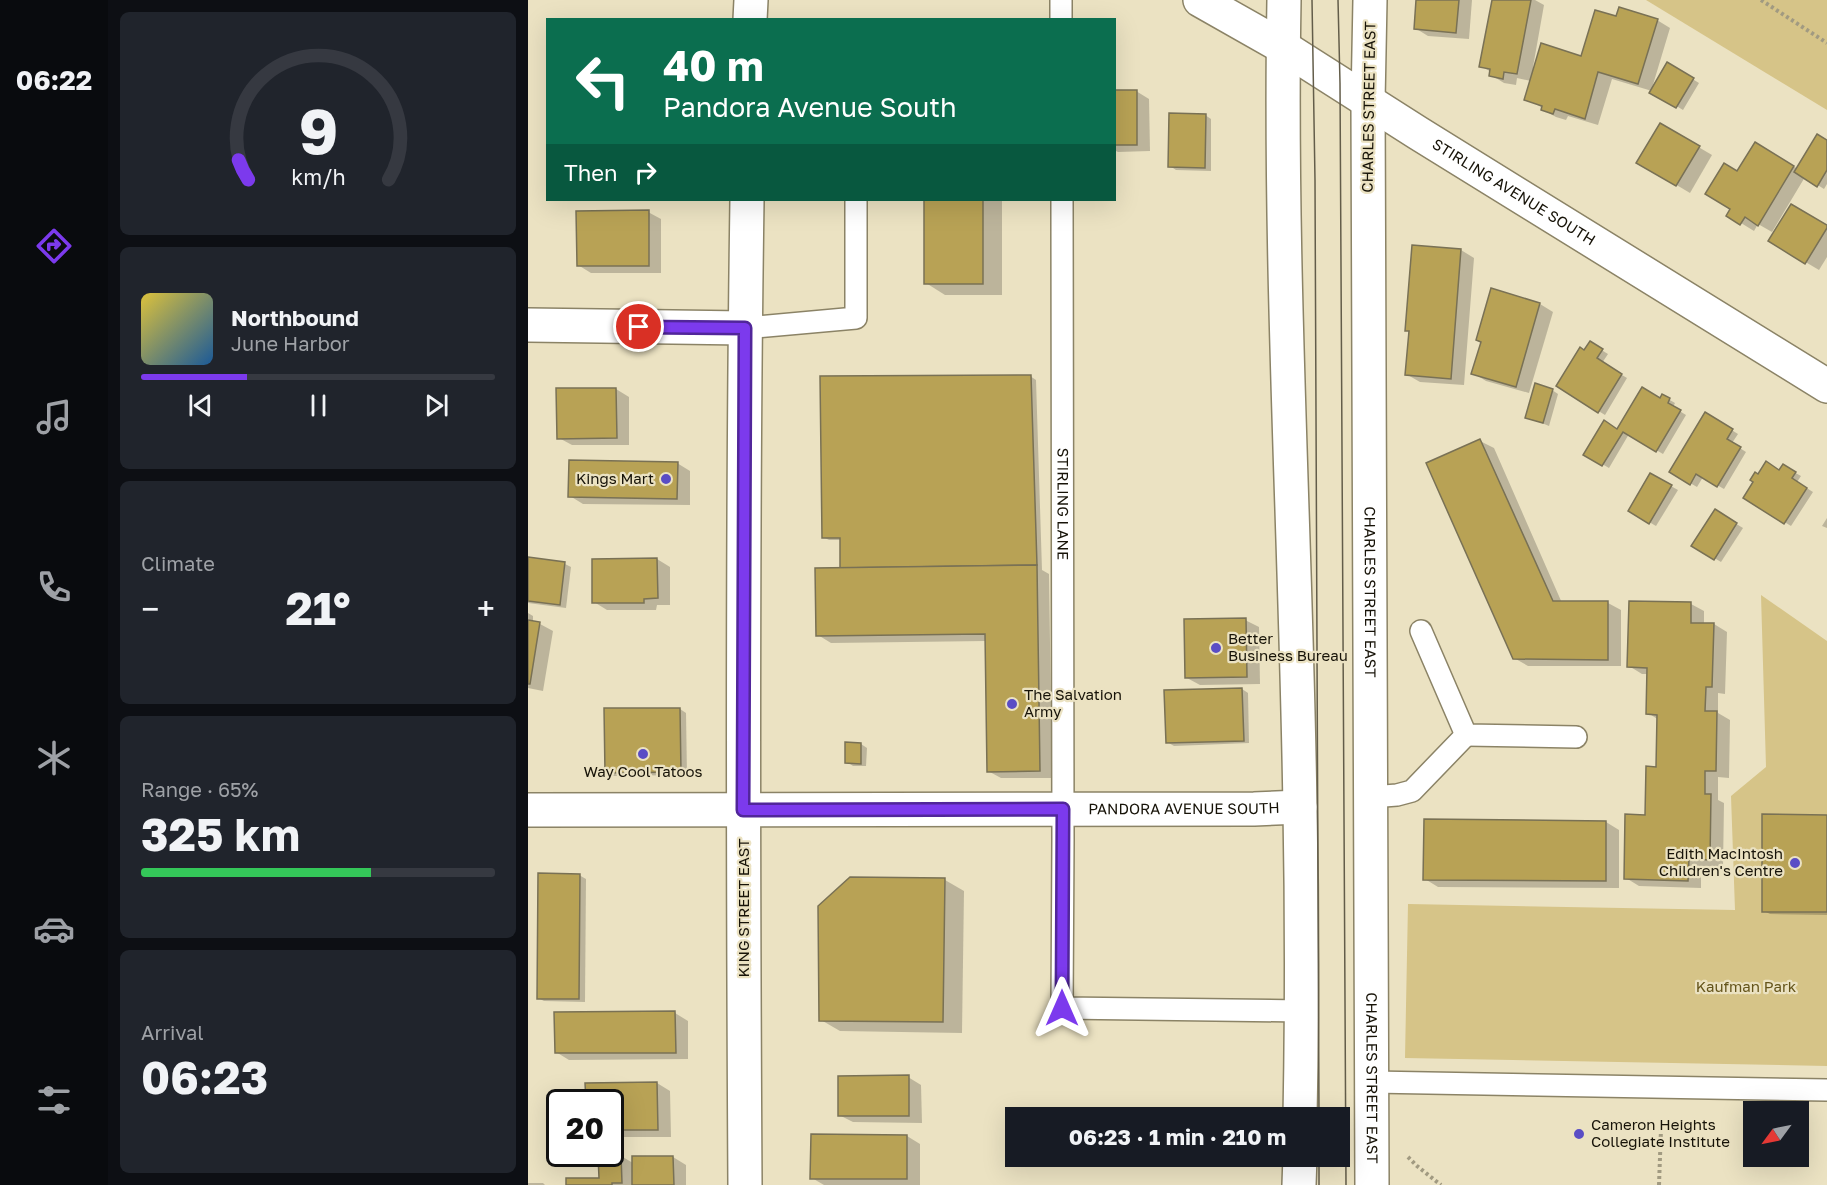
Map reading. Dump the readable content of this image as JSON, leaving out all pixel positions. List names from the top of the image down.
{
  "streets": {
    "main road": [
      "CHARLES STREET EAST",
      "STIRLING AVENUE SOUTH",
      "PANDORA AVENUE SOUTH",
      "KING STREET EAST"
    ],
    "lane": ["STIRLING LANE"]
  },
  "crossings": [
    ["CHARLES STREET EAST", "STIRLING AVENUE SOUTH"],
    ["STIRLING LANE", "PANDORA AVENUE SOUTH"],
    ["PANDORA AVENUE SOUTH", "KING STREET EAST"]
  ],
  "parks": ["Kaufman Park"],
  "places": [
    "Kings Mart",
    "Better Business Bureau",
    "The Salvation Army",
    "Way Cool Tatoos",
    "Edith MacIntosh Children's Centre",
    "Cameron Heights Collegiate Institute"
  ],
  "north": "bottom left",
  "page": {
    "tabs": "06:22",
    "turn": ["40 m", "Pandora Avenue South"],
    "then": "Then",
    "song": ["Northbound", "June Harbor"],
    "tile": [
      "Climate",
      ["Range · 65%", "325 km"],
      ["Arrival", "06:23"]
    ],
    "heat": ["−", "21°", "+"],
    "limit": "20",
    "trip": "06:23 · 1 min · 210 m",
    "gauge": ["9", "km/h"]
  }
}
